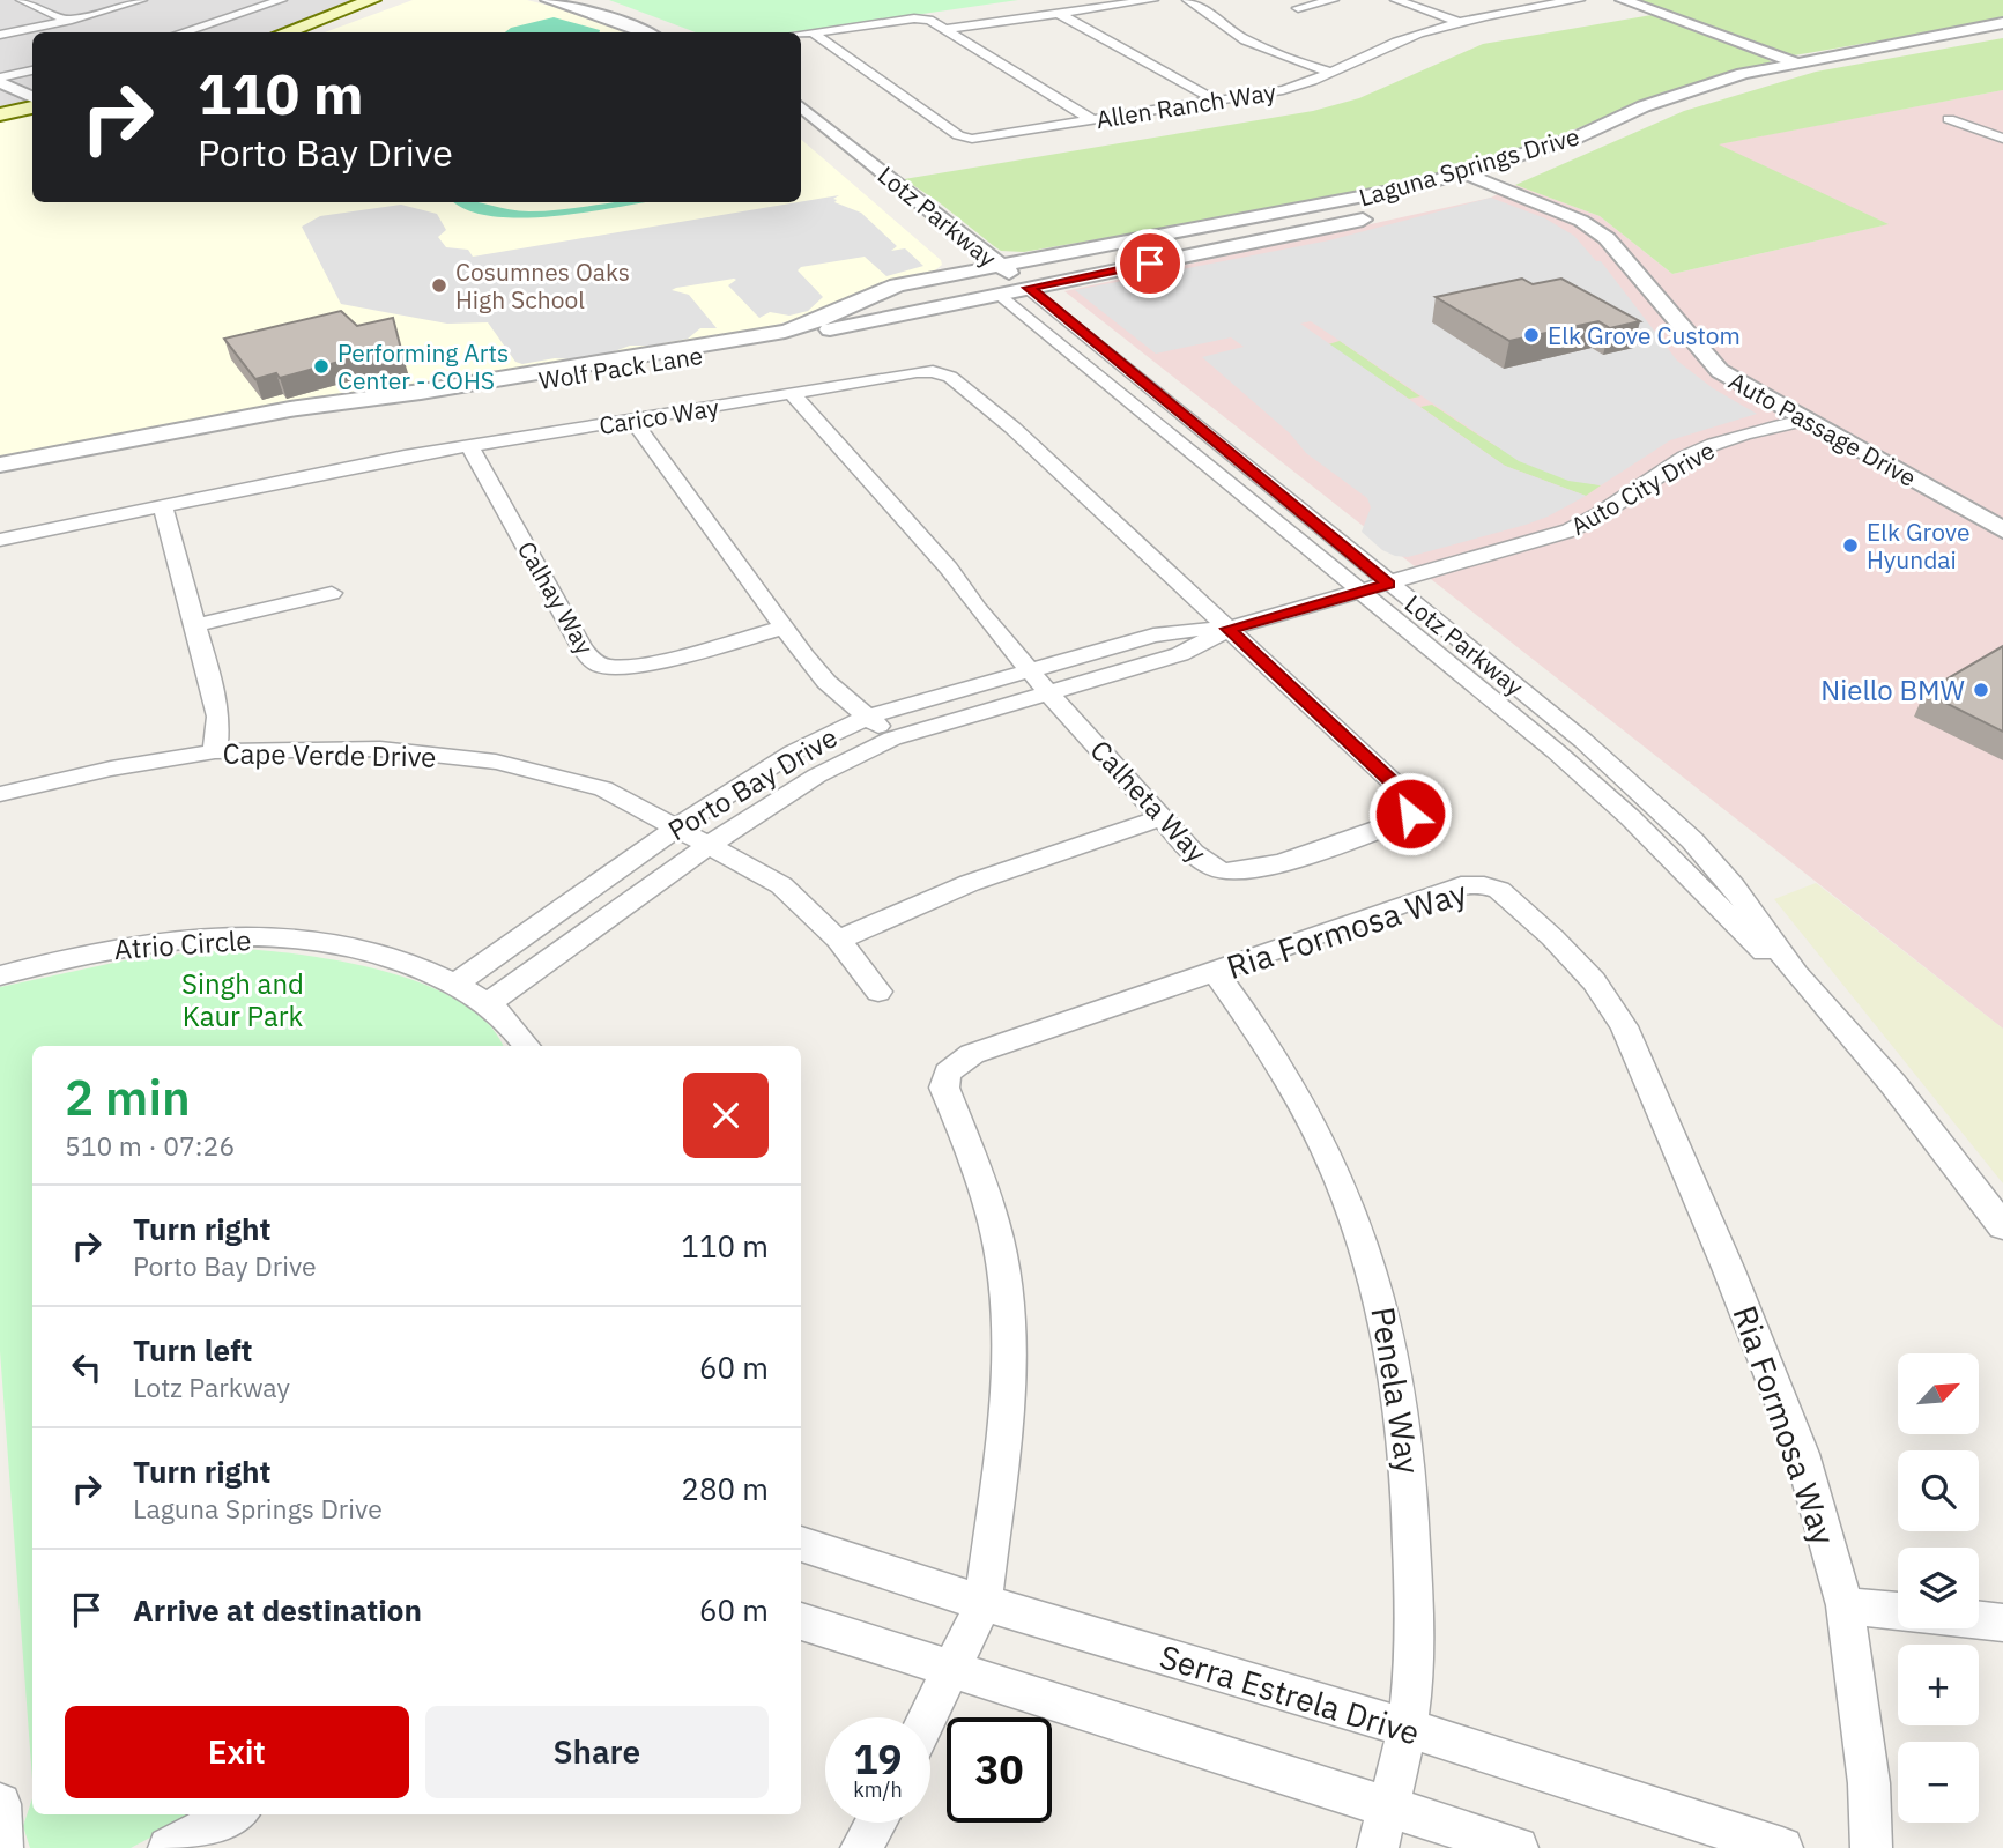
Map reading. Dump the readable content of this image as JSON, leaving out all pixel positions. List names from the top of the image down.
{
  "streets": {
    "street": [
      "Allen Ranch Way",
      "Laguna Springs Drive",
      "Lotz Parkway",
      "Wolf Pack Lane",
      "Carico Way",
      "Auto Passage Drive",
      "Auto City Drive",
      "Calhay Way",
      "Cape Verde Drive",
      "Porto Bay Drive",
      "Calheta Way",
      "Ria Formosa Way",
      "Atrio Circle",
      "Penela Way",
      "Serra Estrela Drive"
    ]
  },
  "crossings": [
    ["Laguna Springs Drive", "Lotz Parkway"],
    ["Laguna Springs Drive", "Wolf Pack Lane"],
    ["Laguna Springs Drive", "Auto Passage Drive"],
    ["Lotz Parkway", "Wolf Pack Lane"],
    ["Lotz Parkway", "Auto City Drive"],
    ["Lotz Parkway", "Porto Bay Drive"],
    ["Carico Way", "Calhay Way"],
    ["Carico Way", "Porto Bay Drive"],
    ["Carico Way", "Calheta Way"],
    ["Auto Passage Drive", "Auto City Drive"],
    ["Auto City Drive", "Porto Bay Drive"],
    ["Cape Verde Drive", "Porto Bay Drive"],
    ["Porto Bay Drive", "Calheta Way"],
    ["Porto Bay Drive", "Atrio Circle"],
    ["Ria Formosa Way", "Penela Way"],
    ["Ria Formosa Way", "Serra Estrela Drive"],
    ["Penela Way", "Serra Estrela Drive"]
  ],
  "parks": ["Singh and Kaur Park"],
  "places": [
    "Cosumnes Oaks High School",
    "Elk Grove Custom",
    "Performing Arts Center - COHS",
    "Elk Grove Hyundai",
    "Niello BMW"
  ],
  "north": "top right",
  "page": {
    "turn": ["110 m", "Porto Bay Drive"],
    "heading": ["2 min", "510 m · 07:26"],
    "list": [
      {
        "name": "Turn right",
        "note": "Porto Bay Drive",
        "value": "110 m"
      },
      {
        "name": "Turn left",
        "note": "Lotz Parkway",
        "value": "60 m"
      },
      {
        "name": "Turn right",
        "note": "Laguna Springs Drive",
        "value": "280 m"
      },
      {
        "name": "Arrive at destination",
        "value": "60 m"
      }
    ],
    "map_buttons": ["+", "−"],
    "buttons": ["Exit", "Share"],
    "speed": "19 km/h",
    "limit": "30"
  }
}
